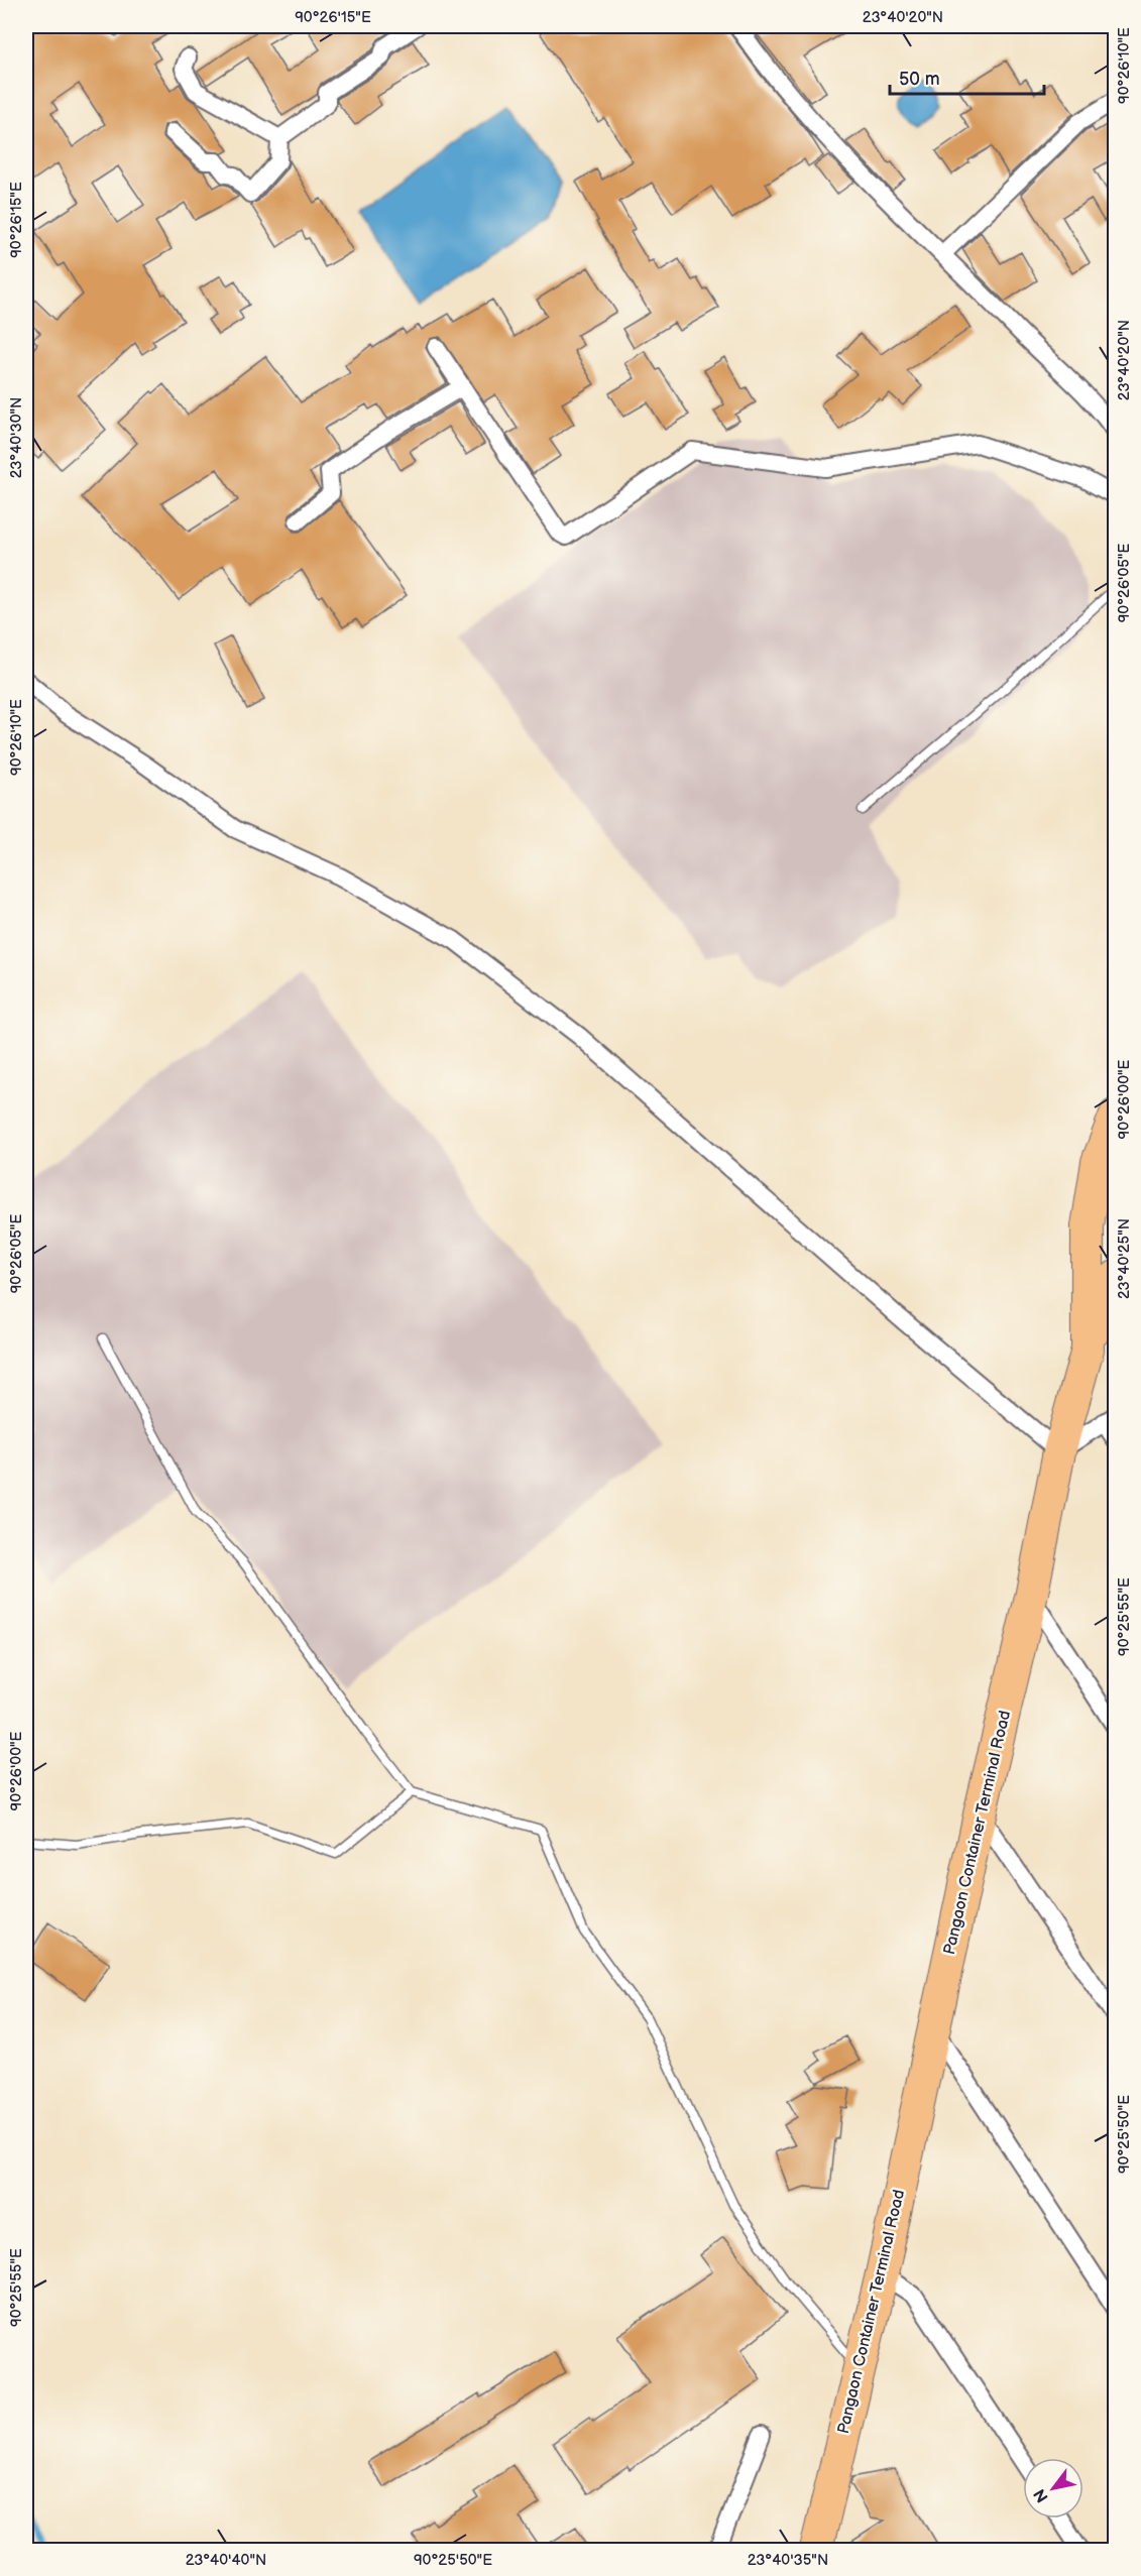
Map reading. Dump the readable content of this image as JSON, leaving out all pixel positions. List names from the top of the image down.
{
  "streets": {
    "highway": ["Pangaon Container Terminal Road"]
  },
  "scale_bar": "50 m",
  "north": "bottom left",
  "coordinates": [
    "90°26'15\"E",
    "23°40'20\"N",
    "90°26'10\"E",
    "23°40'30\"N",
    "90°26'05\"E",
    "90°26'00\"E",
    "23°40'25\"N",
    "90°25'55\"E",
    "90°25'50\"E",
    "23°40'40\"N",
    "23°40'35\"N"
  ]
}
